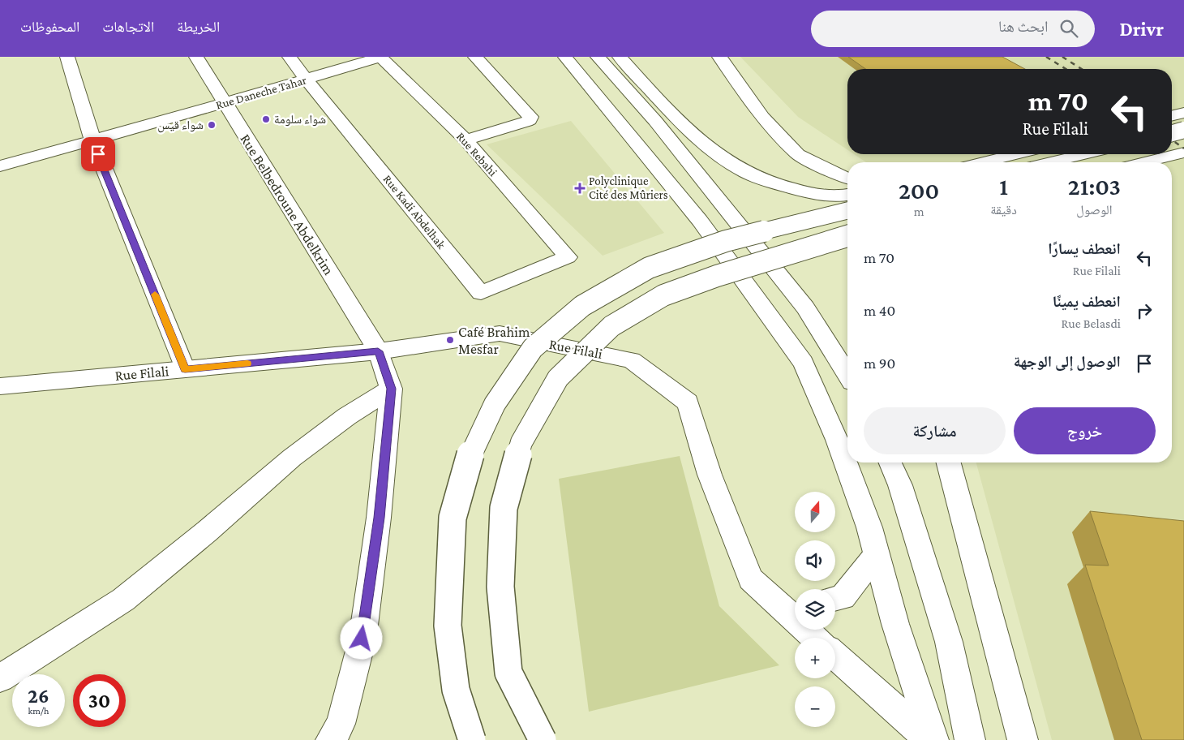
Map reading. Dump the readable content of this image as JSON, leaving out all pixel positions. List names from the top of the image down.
{
  "streets": {
    "street": [
      "Rue Daneche Tahar",
      "Rue Rebahi",
      "Rue Belbedroune Abdelkrim",
      "Rue Kadi Abdelhak",
      "Rue Filali"
    ]
  },
  "crossings": [
    ["Rue Daneche Tahar", "Rue Rebahi"],
    ["Rue Daneche Tahar", "Rue Belbedroune Abdelkrim"],
    ["Rue Daneche Tahar", "Rue Kadi Abdelhak"],
    ["Rue Rebahi", "Rue Kadi Abdelhak"],
    ["Rue Belbedroune Abdelkrim", "Rue Filali"]
  ],
  "places": {
    "other": ["شواء سلومة", "شواء قيس", "Café Brahim Mesfar"],
    "health": ["Polyclinique Cité des Mûriers"]
  },
  "north": "top",
  "page": {
    "header": "Drivr",
    "search": "ابحث هنا",
    "nav": ["الخريطة", "الاتجاهات", "المحفوظات"],
    "turn": ["70 m", "Rue Filali"],
    "eta": [
      "21:03",
      "الوصول",
      "1",
      "دقيقة",
      "200",
      "m"
    ],
    "list": [
      {
        "name": "انعطف يسارًا",
        "note": "Rue Filali",
        "value": "70 m"
      },
      {
        "name": "انعطف يمينًا",
        "note": "Rue Belasdi",
        "value": "40 m"
      },
      {
        "name": "الوصول إلى الوجهة",
        "value": "90 m"
      }
    ],
    "buttons": ["خروج", "مشاركة"],
    "map_buttons": ["+", "−"],
    "speed": "26 km/h",
    "limit": "30"
  }
}
